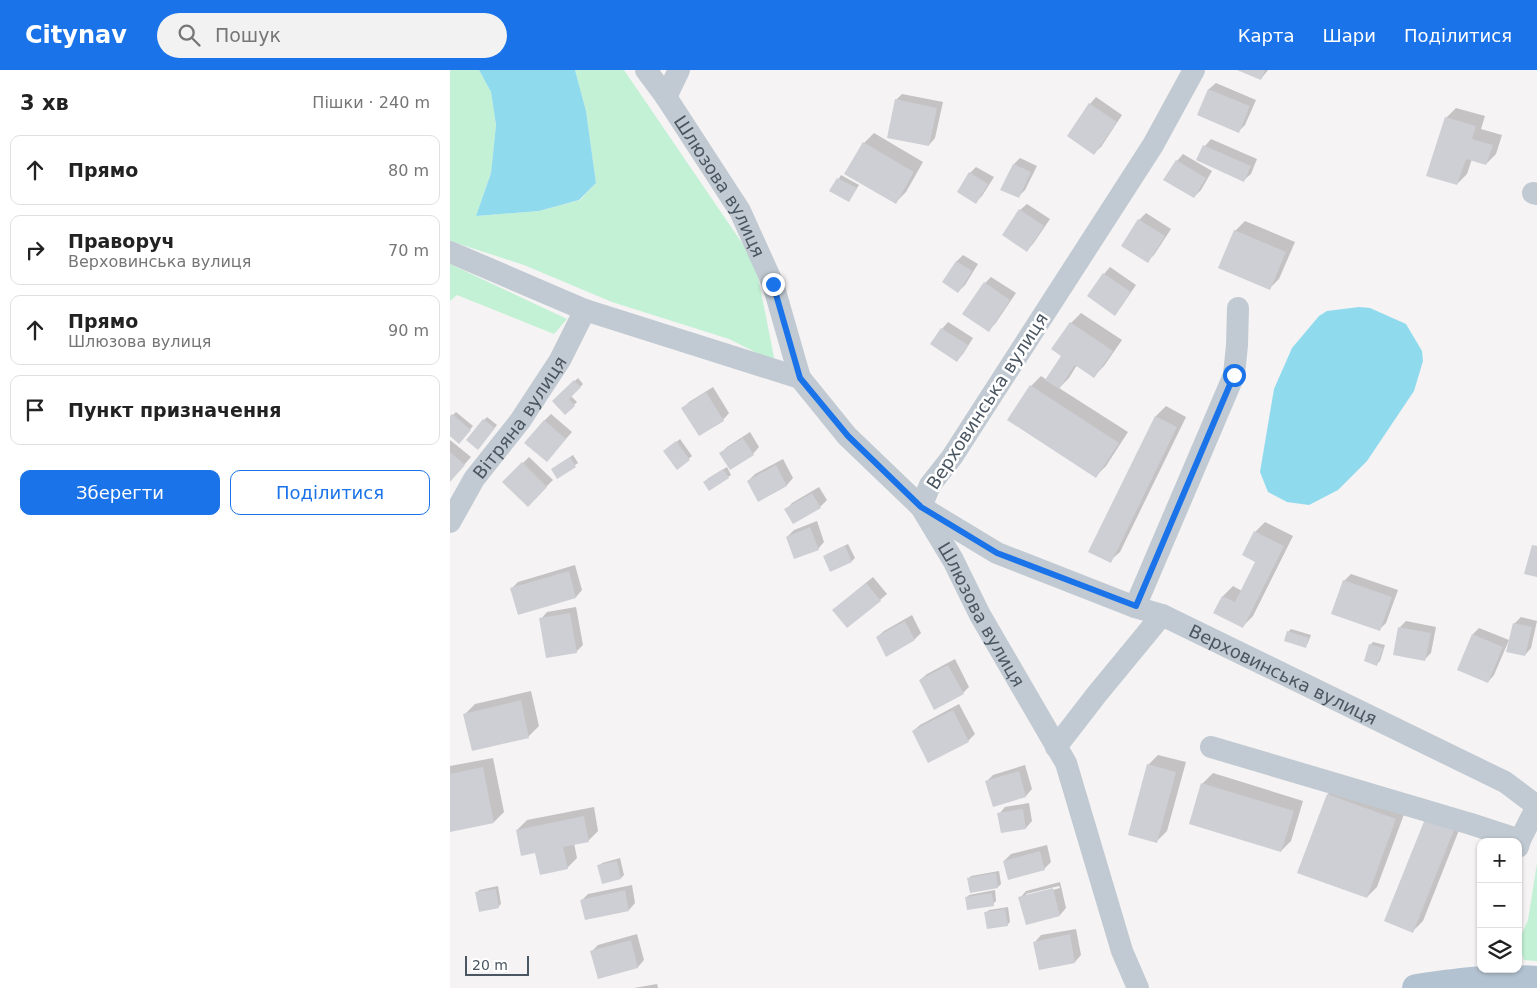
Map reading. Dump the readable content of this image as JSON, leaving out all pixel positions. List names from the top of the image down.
{
  "streets": {
    "street": ["Шлюзова вулиця", "Верховинська вулиця", "Вітряна вулиця"]
  },
  "crossings": [
    ["Шлюзова вулиця", "Верховинська вулиця"]
  ],
  "scale_bar": "20 m",
  "page": {
    "header": "Citynav",
    "search": "Пошук",
    "nav": ["Карта", "Шари", "Поділитися"],
    "heading": ["3 хв", "Пішки · 240 m"],
    "list": [
      ["Прямо", "80 m"],
      ["Праворуч", "Верховинська вулиця", "70 m"],
      ["Прямо", "Шлюзова вулиця", "90 m"],
      "Пункт призначення"
    ],
    "buttons": ["Зберегти", "Поділитися"],
    "map_buttons": ["+", "−"],
    "scale": "20 m"
  }
}
